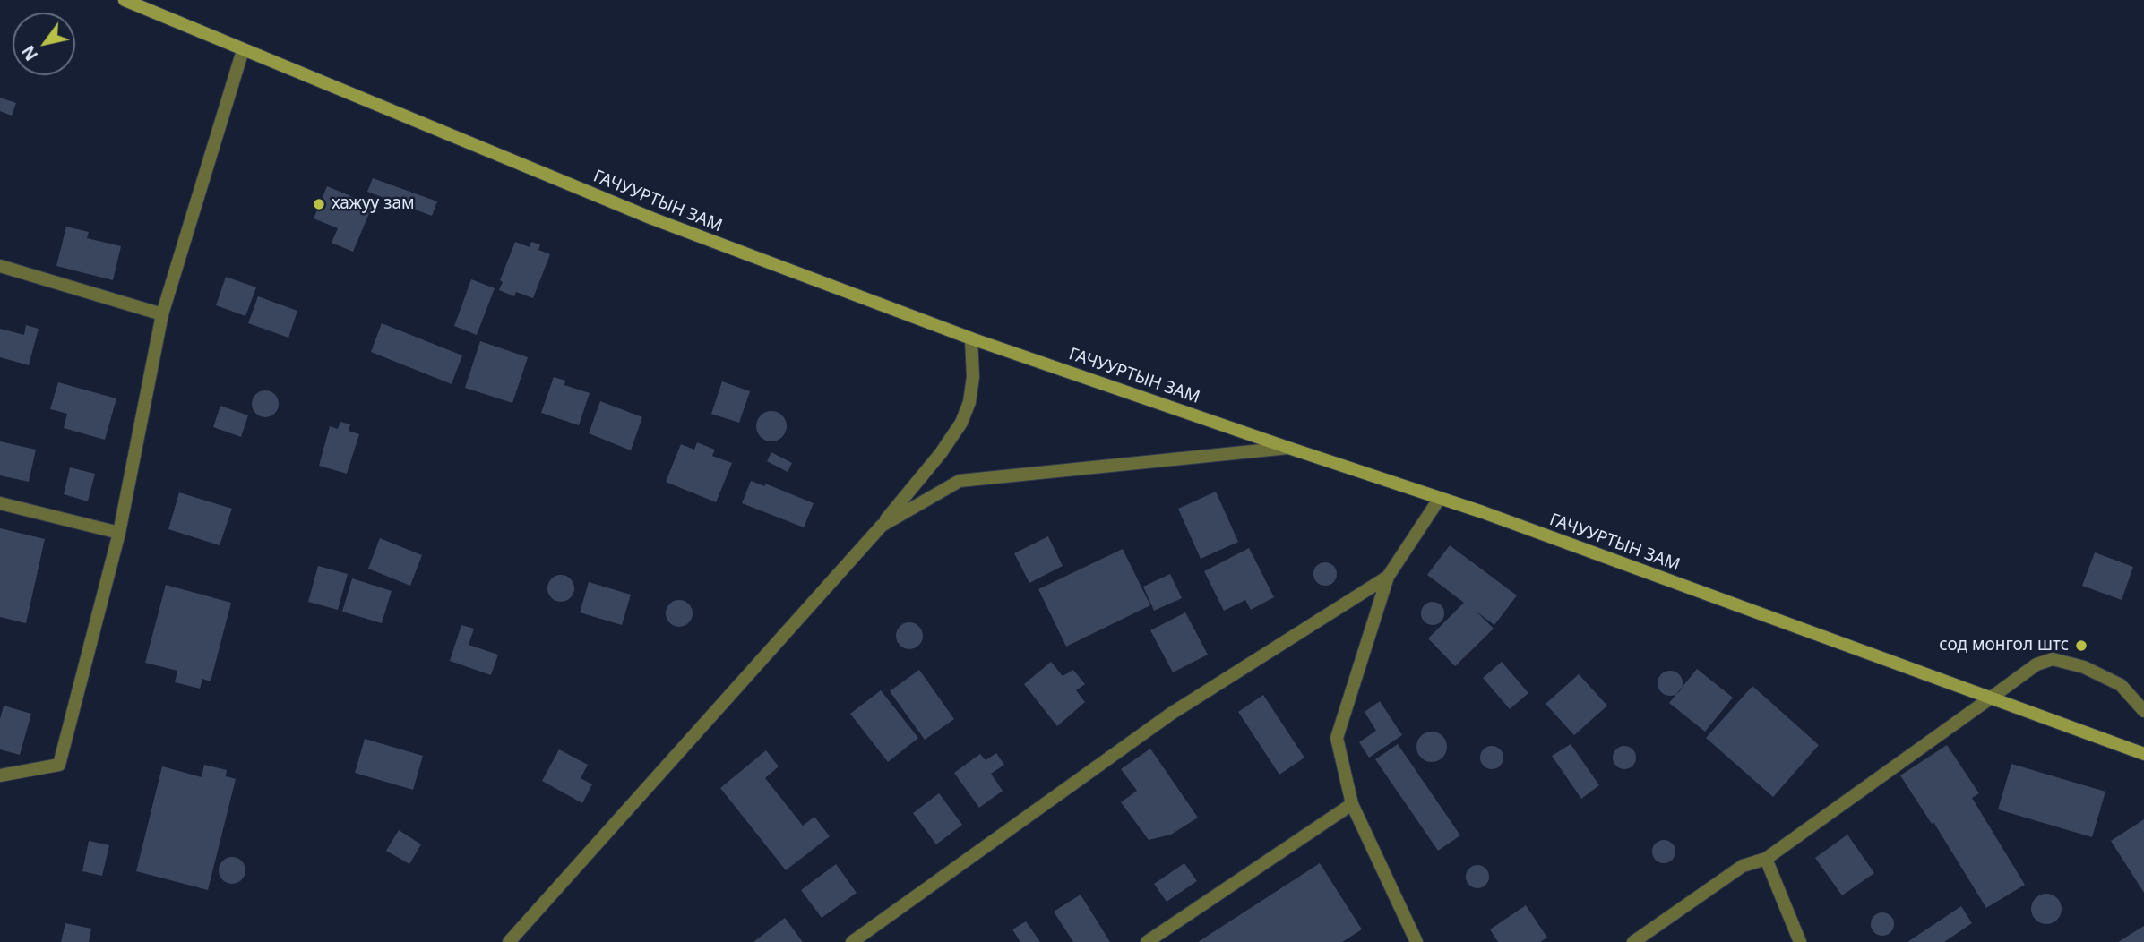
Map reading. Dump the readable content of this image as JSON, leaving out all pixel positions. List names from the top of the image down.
{
  "streets": {
    "main road": ["ГАЧУУРТЫН ЗАМ"]
  },
  "places": ["хажуу зам", "сод монгол штс"],
  "north": "bottom left"
}
